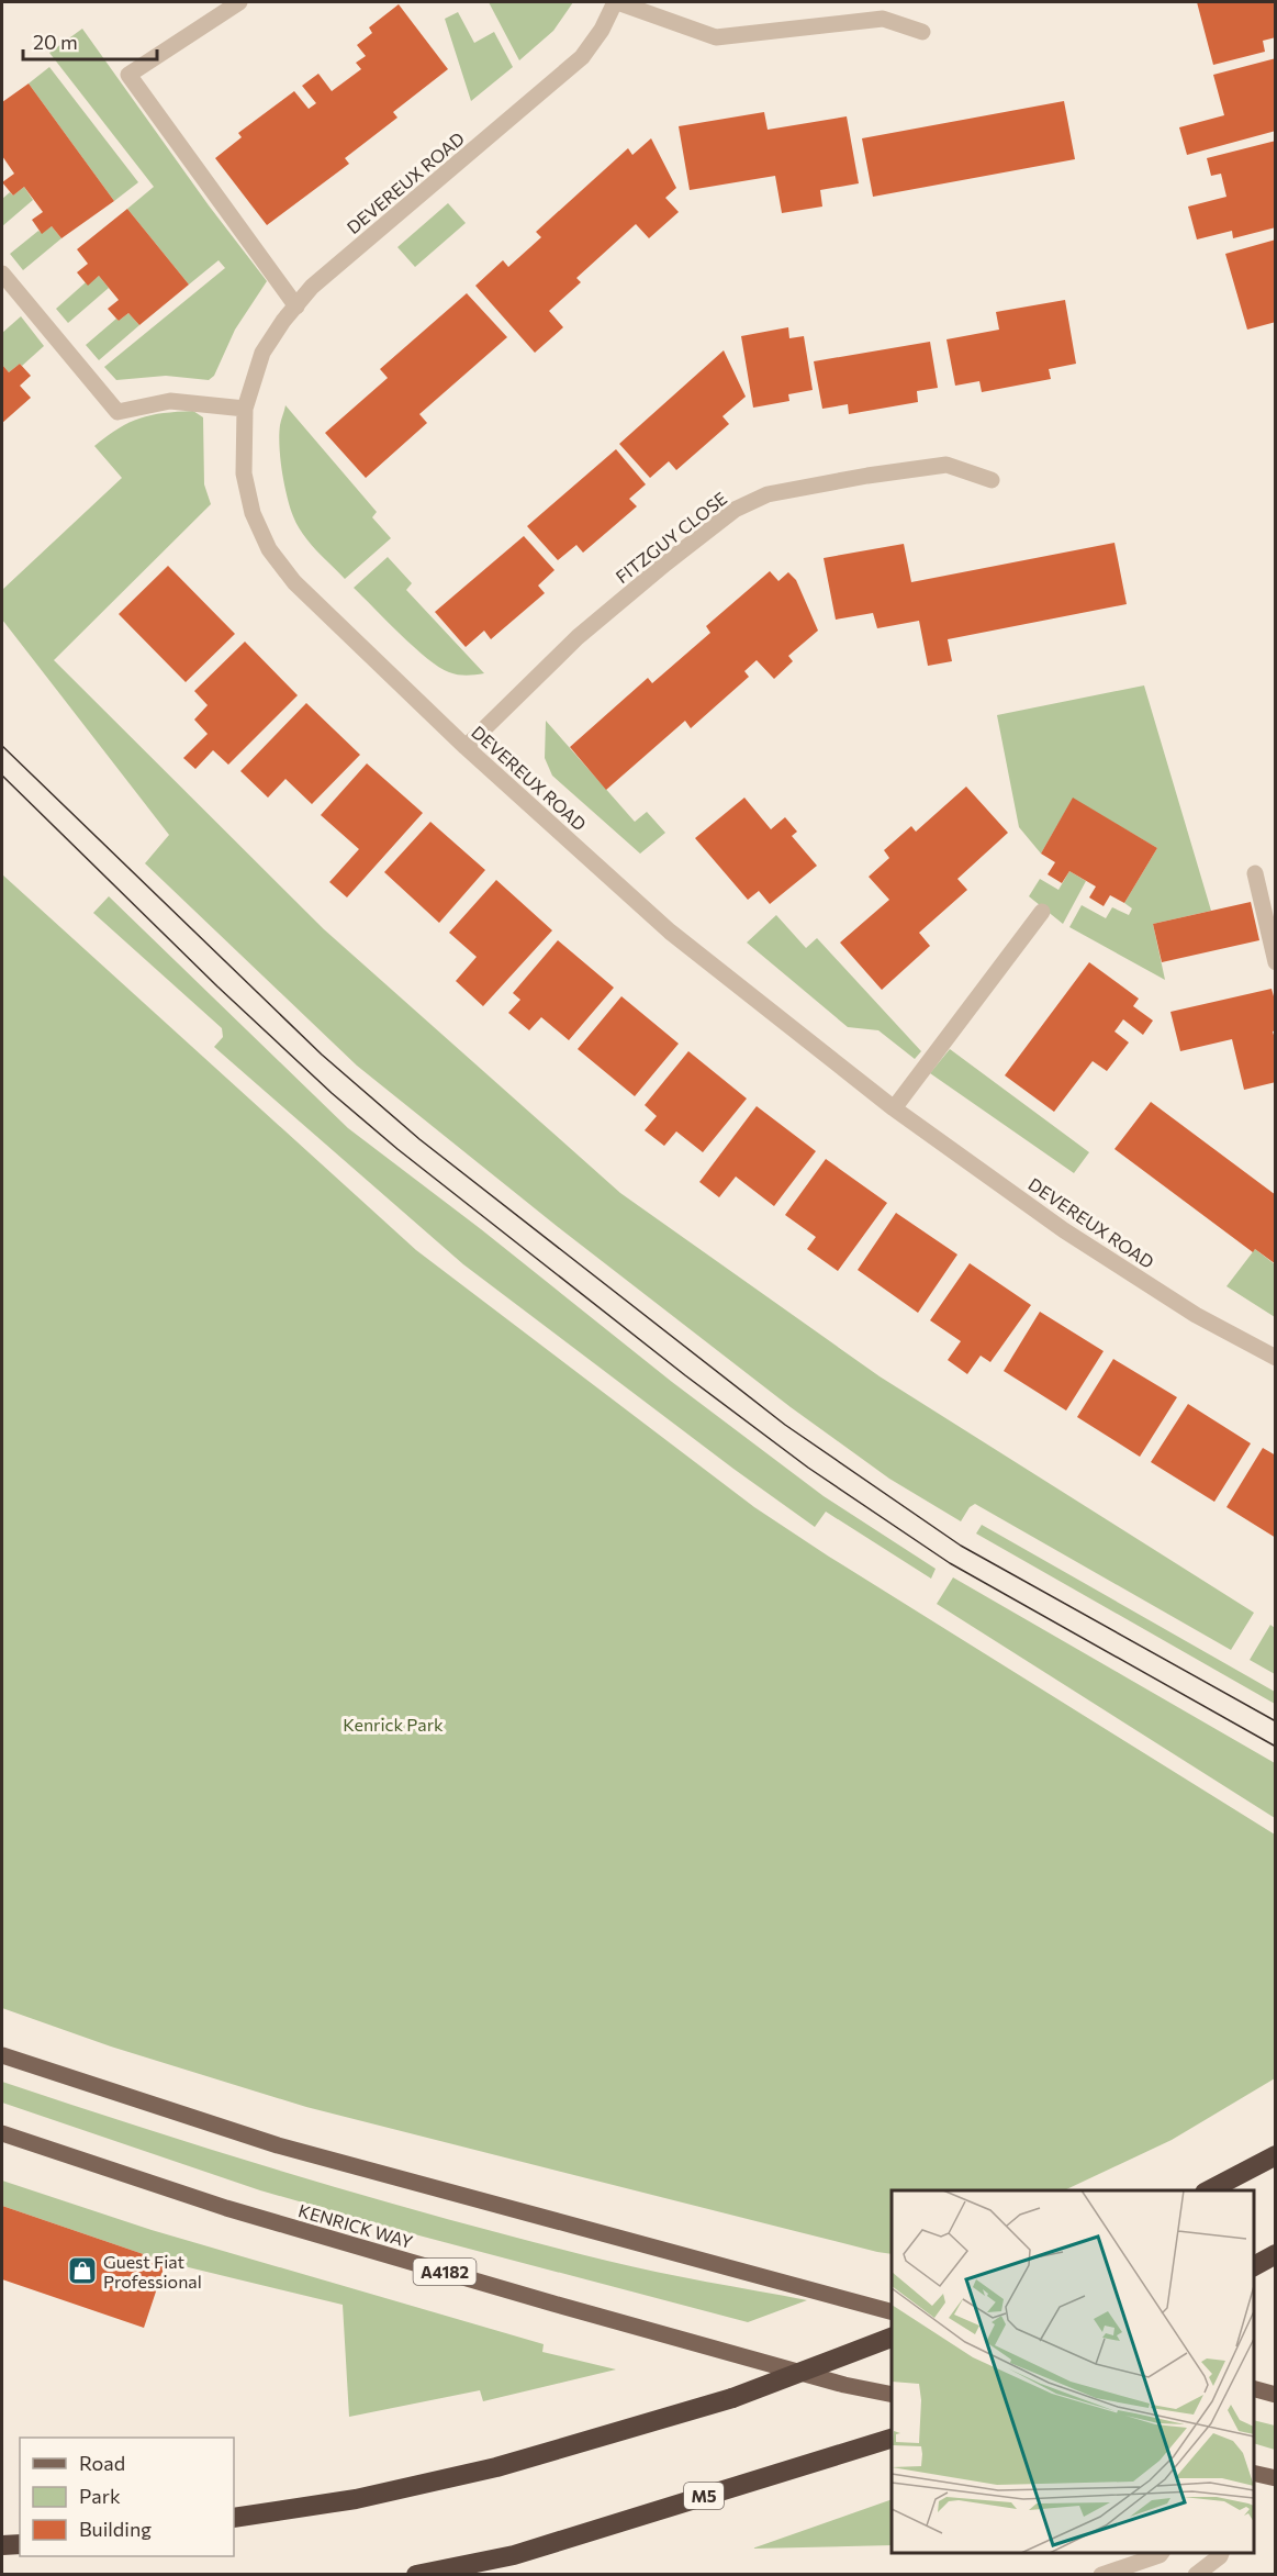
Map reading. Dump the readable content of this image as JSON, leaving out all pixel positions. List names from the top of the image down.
{
  "streets": {
    "highway": ["M5"],
    "main road": ["KENRICK WAY", "A4182"],
    "street": ["DEVEREUX ROAD", "FITZGUY CLOSE"]
  },
  "crossings": [
    ["DEVEREUX ROAD", "FITZGUY CLOSE"]
  ],
  "parks": ["Kenrick Park"],
  "places": {
    "shop": ["Guest Fiat Professional"]
  },
  "legend": ["Road", "Park", "Building"],
  "scale_bar": "20 m"
}
